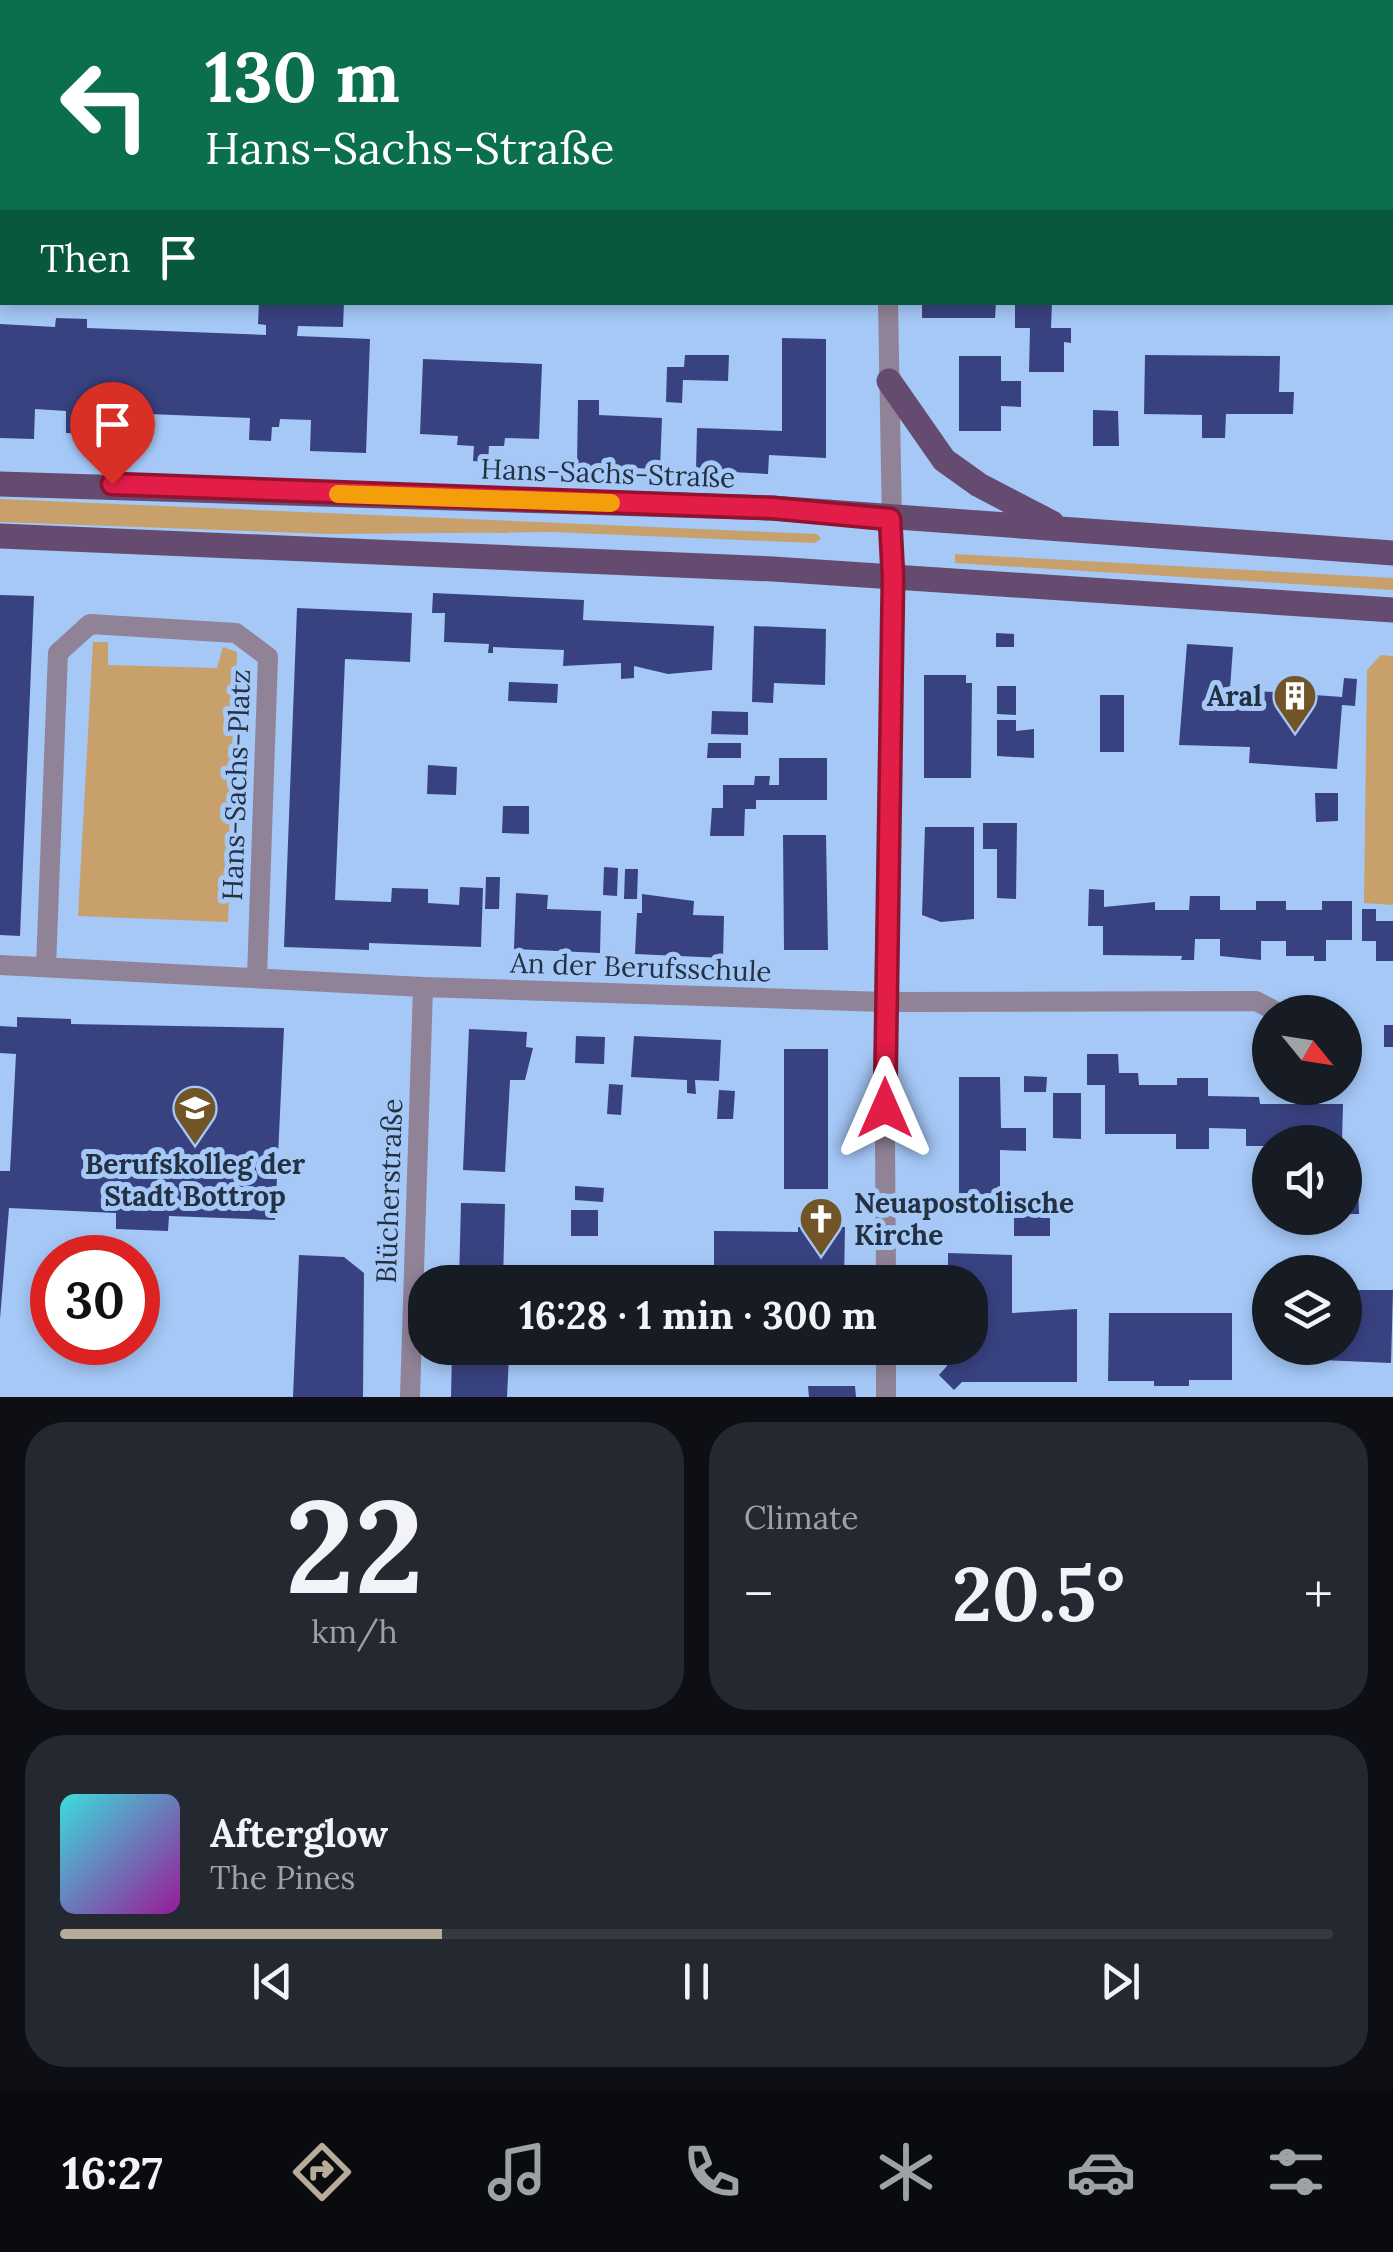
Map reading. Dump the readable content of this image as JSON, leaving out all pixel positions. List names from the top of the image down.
{
  "streets": {
    "main road": ["Hans-Sachs-Straße"],
    "street": ["Hans-Sachs-Platz", "An der Berufsschule", "Blücherstraße"]
  },
  "crossings": [
    ["Hans-Sachs-Platz", "An der Berufsschule"],
    ["An der Berufsschule", "Blücherstraße"]
  ],
  "places": {
    "building": ["Aral"],
    "school or university": ["Berufskolleg der Stadt Bottrop"],
    "church": ["Neuapostolische Kirche"]
  },
  "north": "bottom right",
  "page": {
    "turn": ["130 m", "Hans-Sachs-Straße"],
    "then": "Then",
    "limit": "30",
    "trip": "16:28 · 1 min · 300 m",
    "tile": [
      ["22", "km/h"],
      "Climate"
    ],
    "heat": ["−", "20.5°", "+"],
    "song": ["Afterglow", "The Pines"],
    "tabs": "16:27"
  }
}
